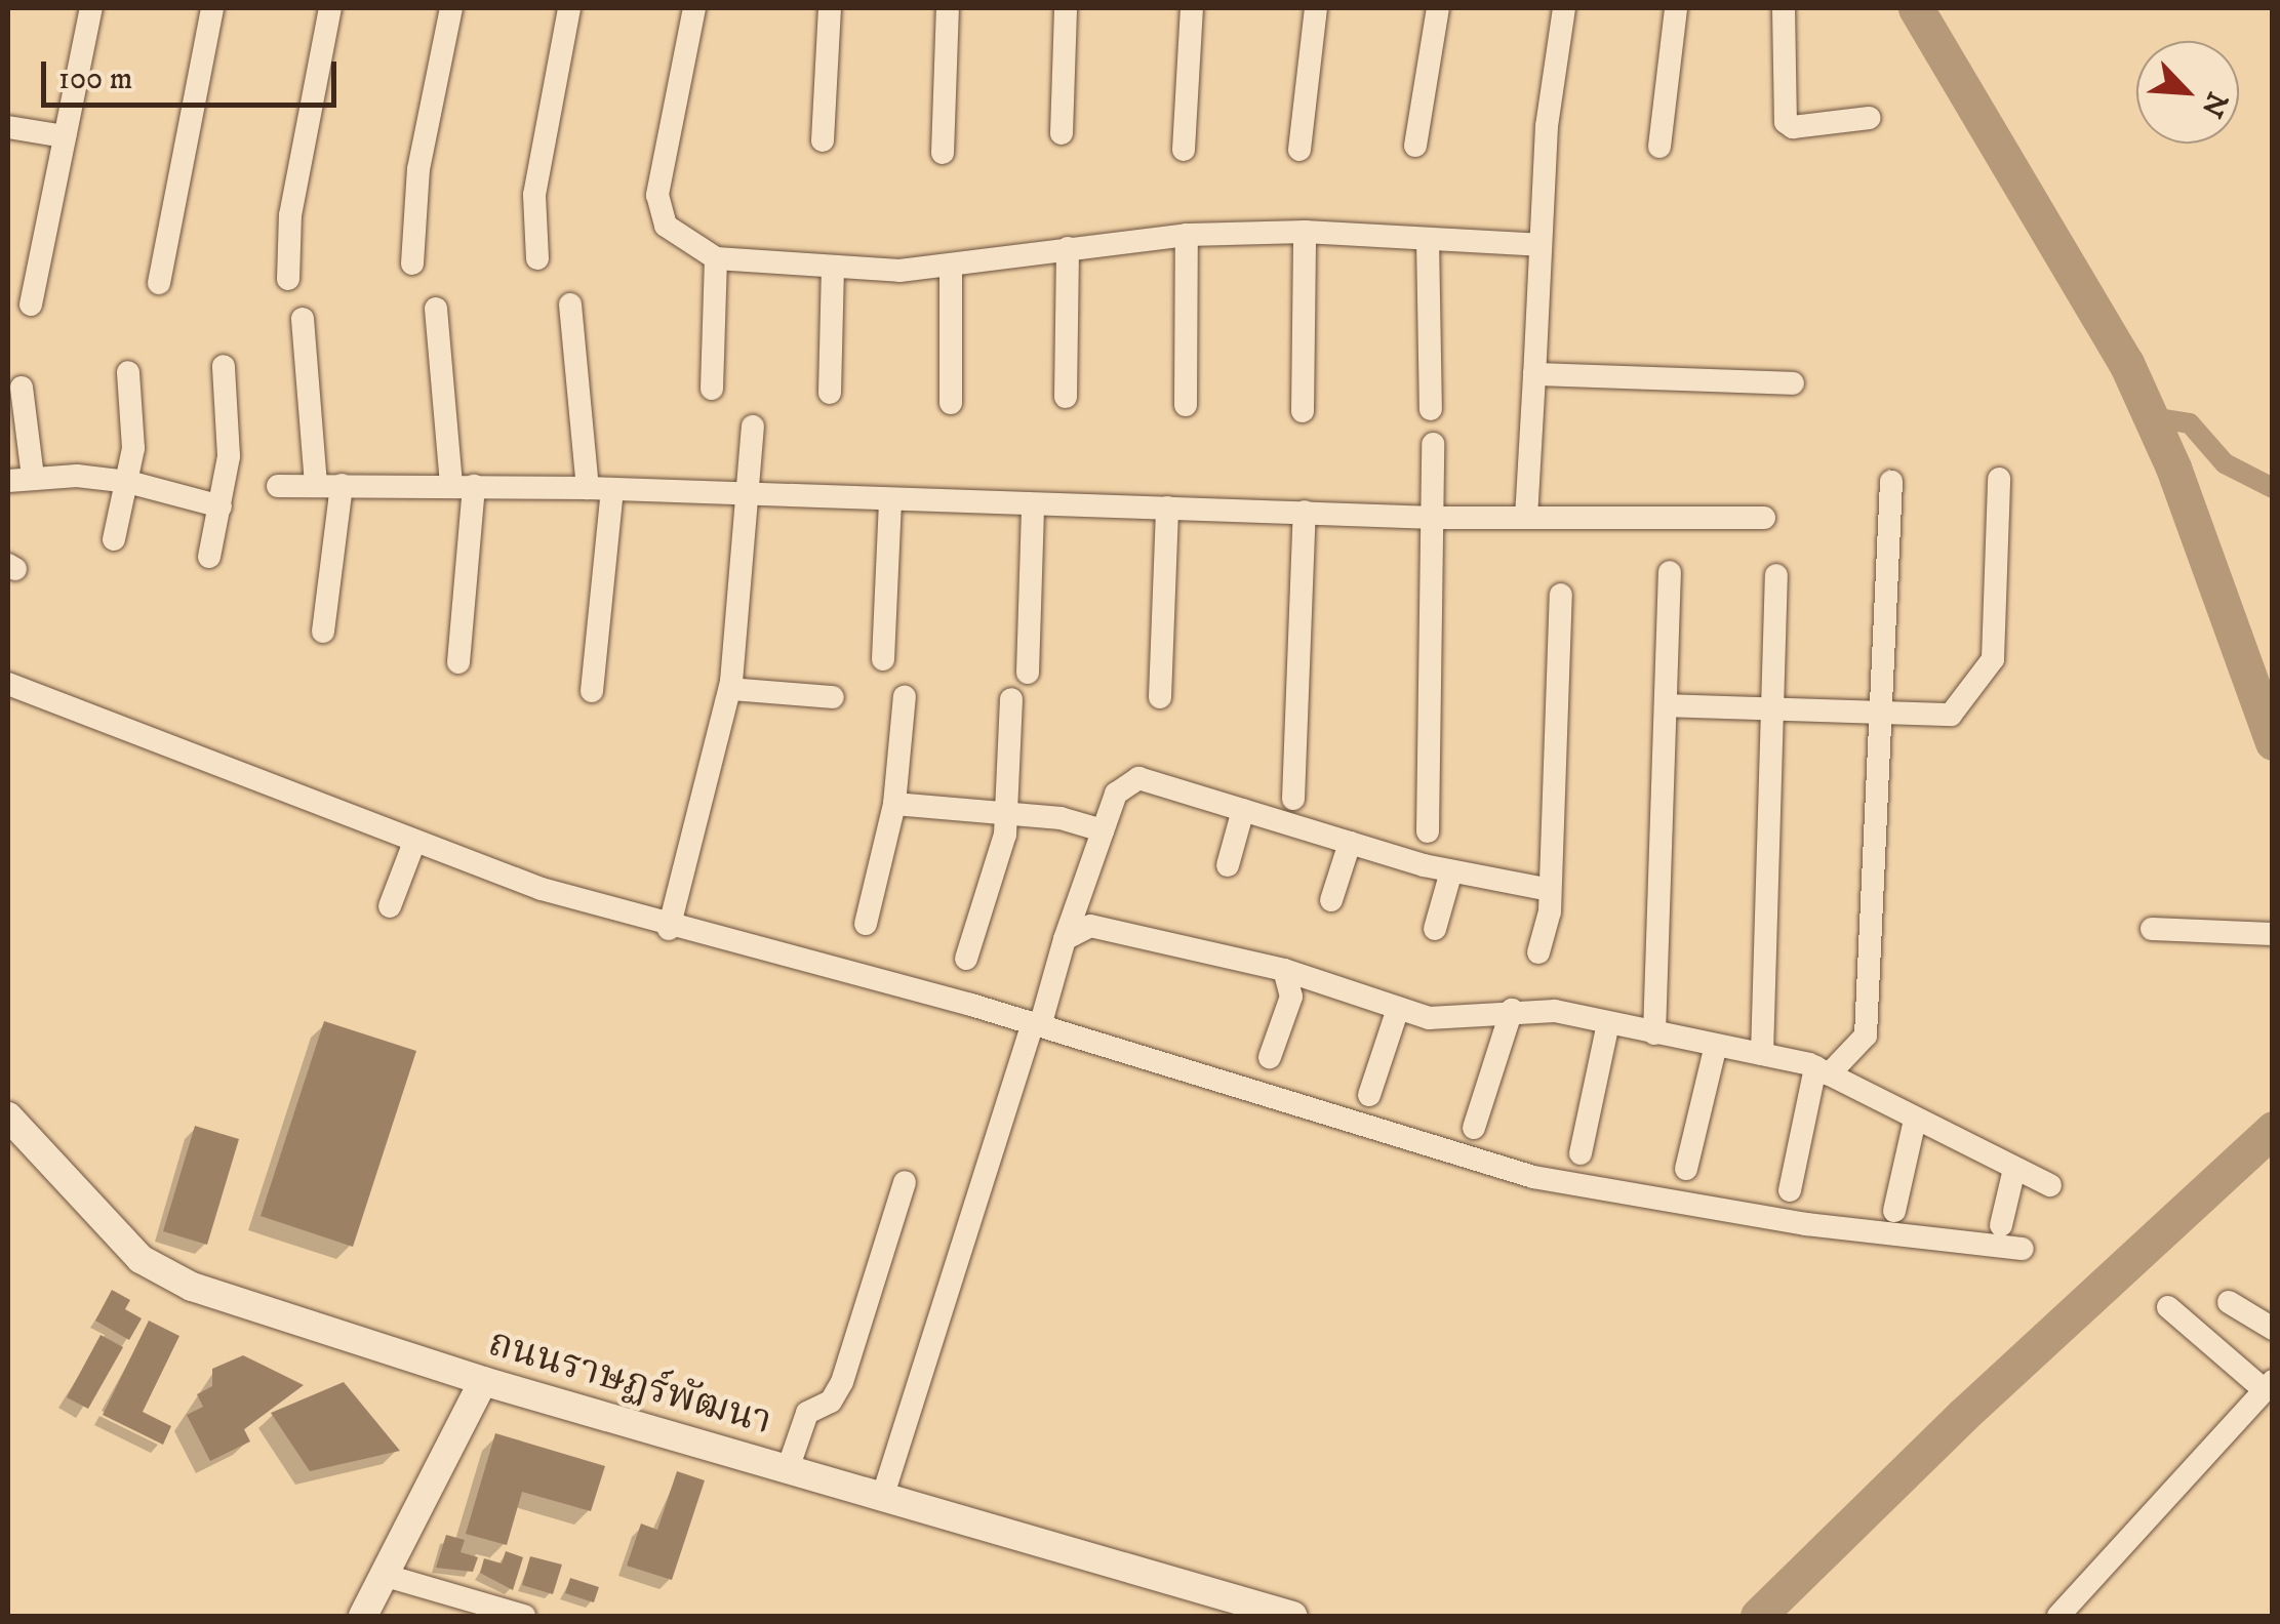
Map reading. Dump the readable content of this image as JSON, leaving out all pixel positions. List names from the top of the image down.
{
  "streets": {
    "street": ["ถนนราษฏร์พัฒนา"]
  },
  "scale_bar": "100 m",
  "north": "bottom right"
}
